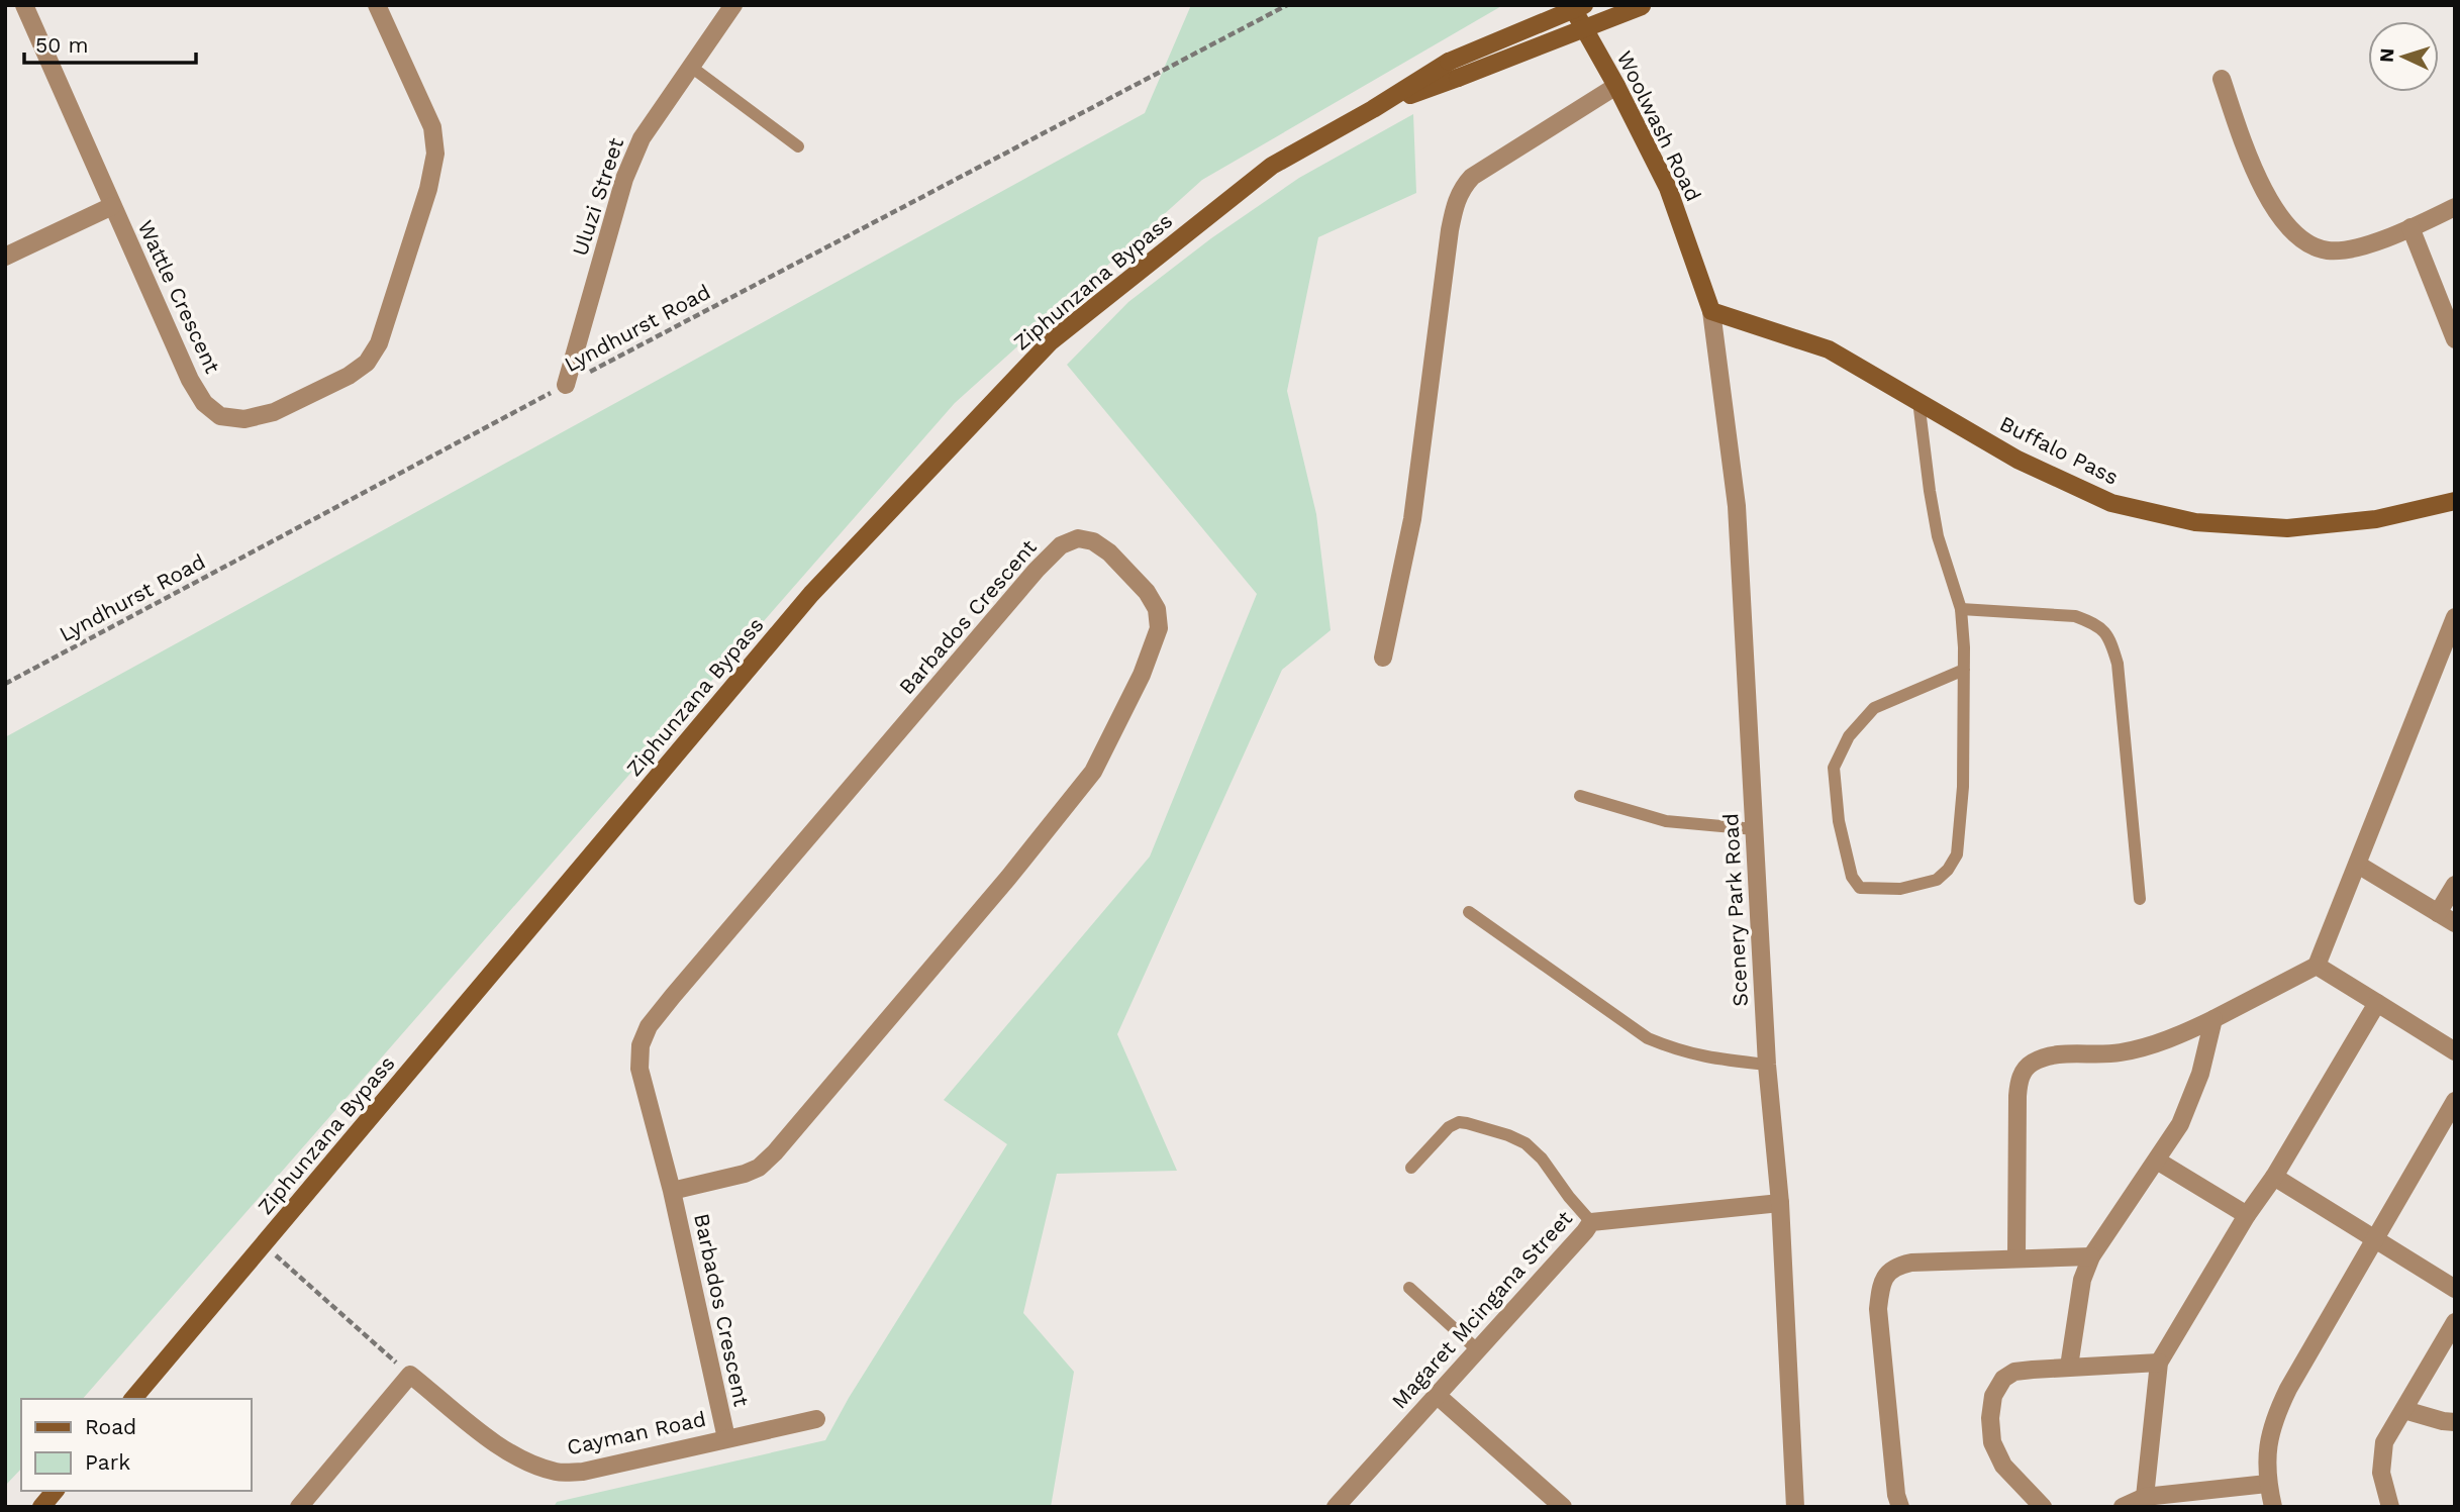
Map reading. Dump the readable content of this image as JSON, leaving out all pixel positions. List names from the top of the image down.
{
  "streets": {
    "main road": ["Woolwash Road", "Ziphunzana Bypass", "Buffalo Pass"],
    "street": [
      "Uluzi Street",
      "Wattle Crescent",
      "Barbados Crescent",
      "Scenery Park Road",
      "Magaret Mcingana Street",
      "Cayman Road"
    ],
    "path": ["Lyndhurst Road"]
  },
  "crossings": [
    ["Woolwash Road", "Buffalo Pass"],
    ["Woolwash Road", "Scenery Park Road"],
    ["Uluzi Street", "Lyndhurst Road"],
    ["Buffalo Pass", "Scenery Park Road"],
    ["Barbados Crescent", "Cayman Road"],
    ["Scenery Park Road", "Magaret Mcingana Street"]
  ],
  "legend": ["Road", "Park"],
  "scale_bar": "50 m",
  "north": "left"
}
